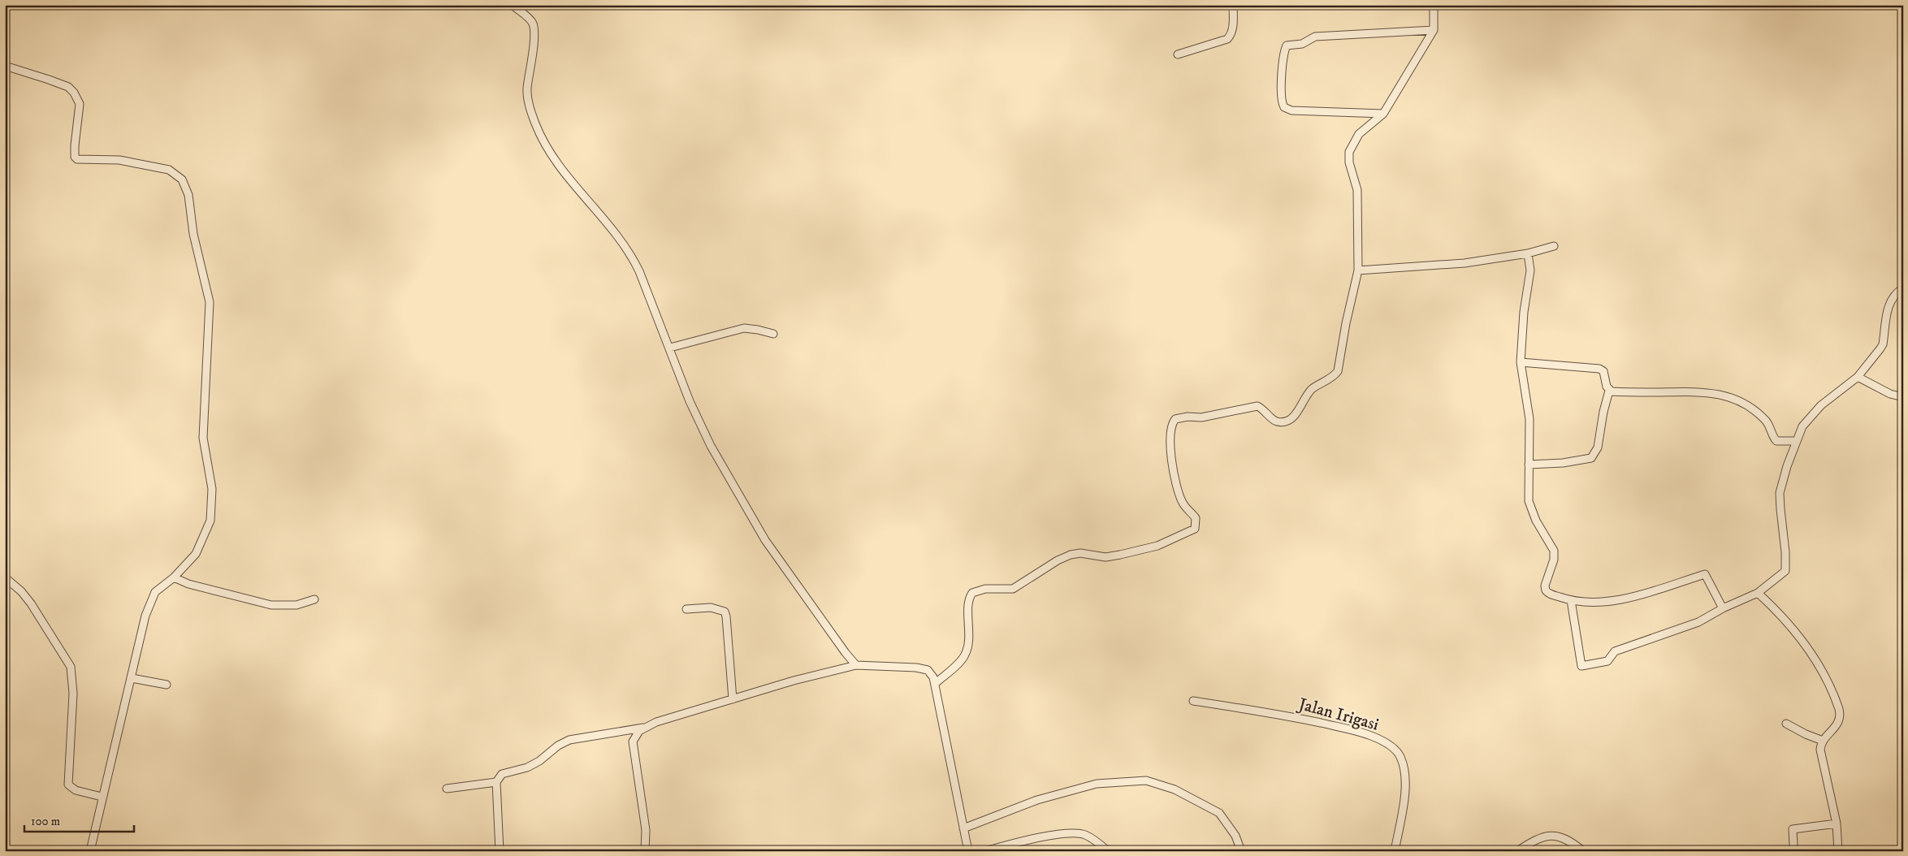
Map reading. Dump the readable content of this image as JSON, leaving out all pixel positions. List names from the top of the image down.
{
  "streets": {
    "street": ["Jalan Irigasi"]
  },
  "scale_bar": "100 m"
}
